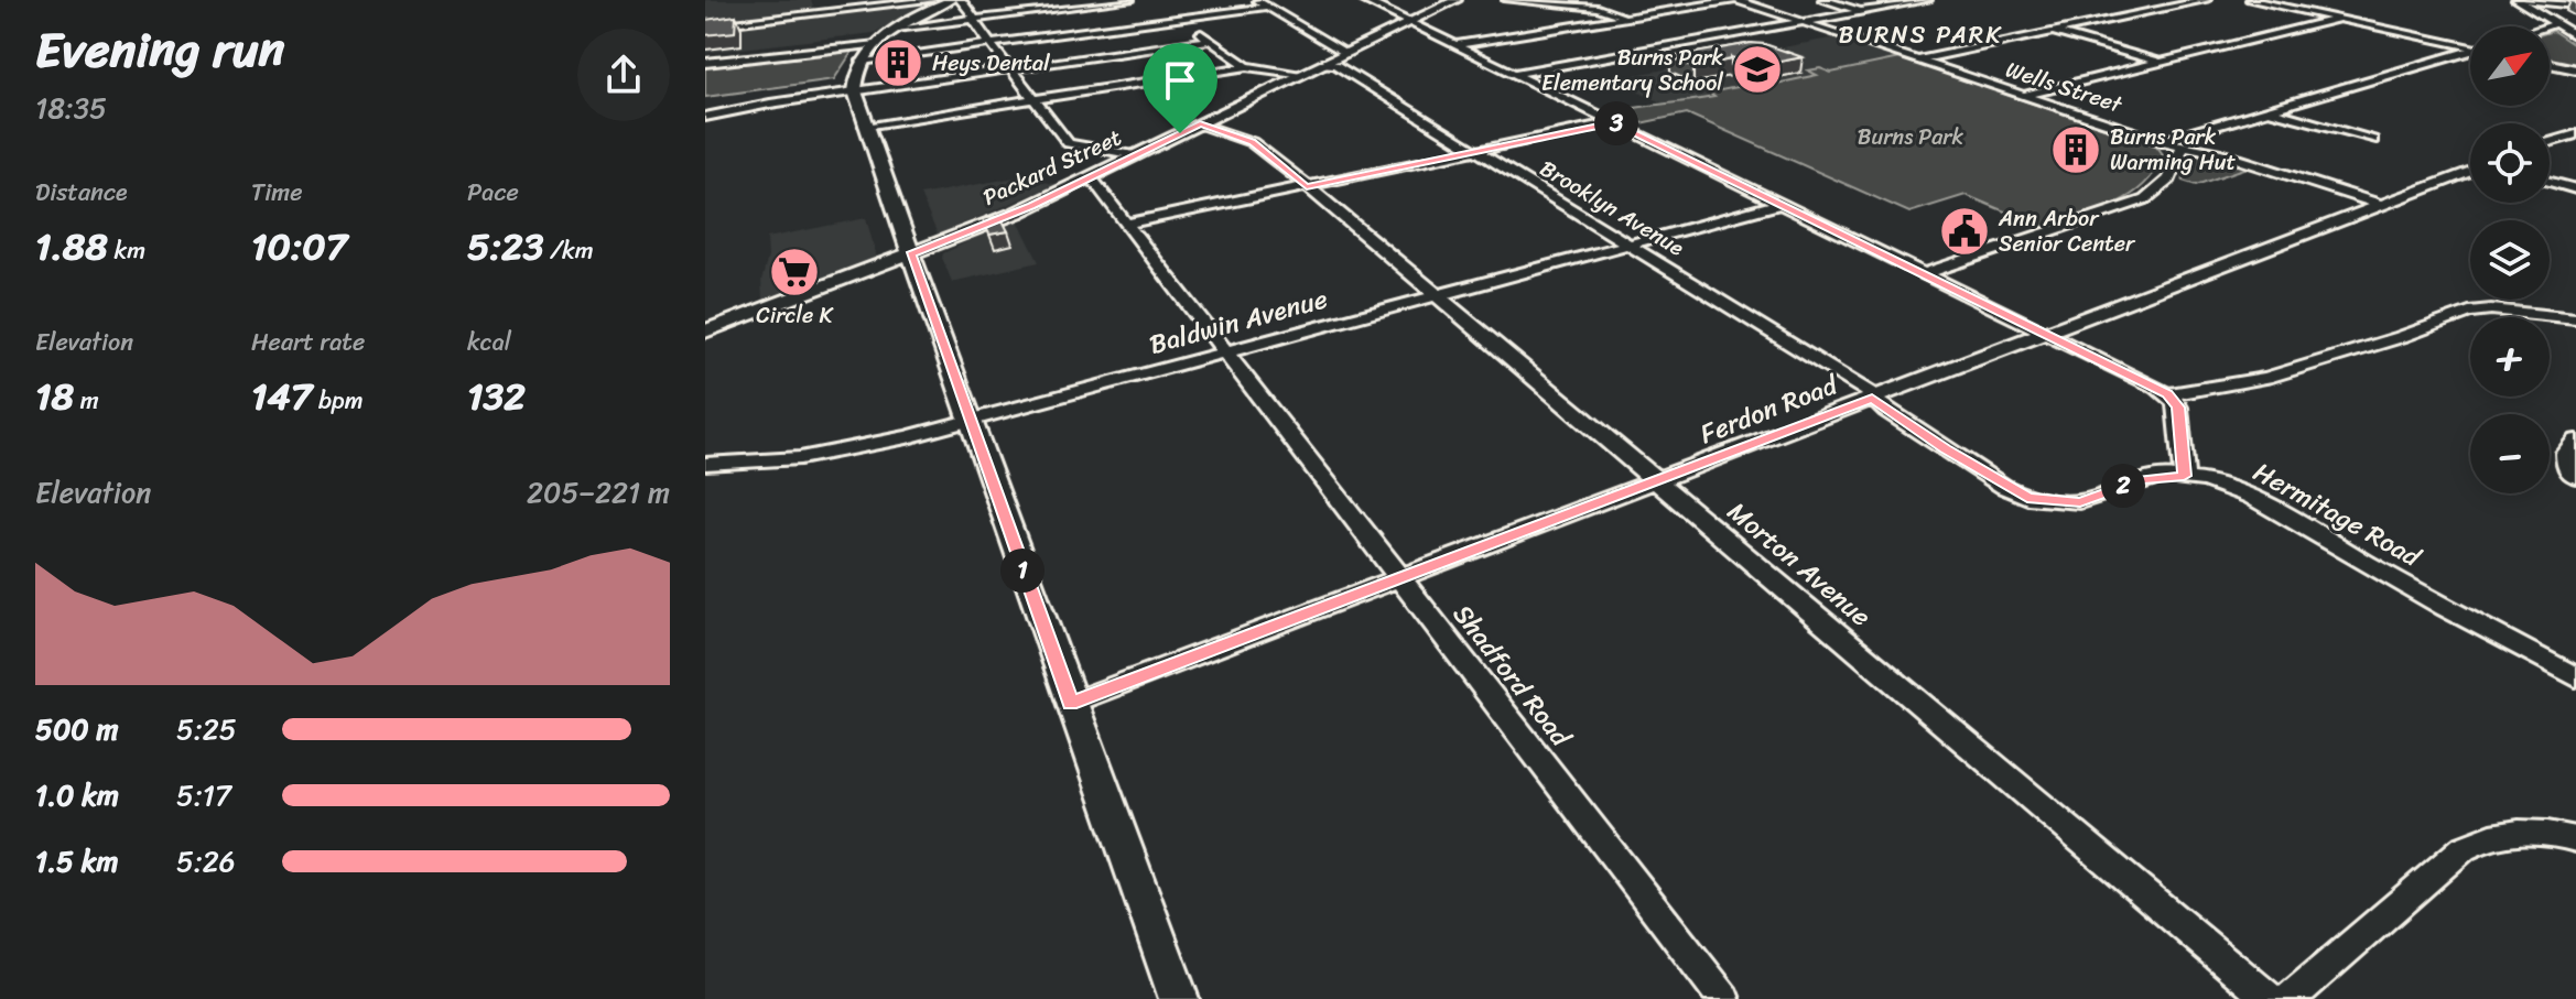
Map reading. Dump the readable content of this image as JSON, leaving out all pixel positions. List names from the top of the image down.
{
  "streets": {
    "main road": ["Packard Street"],
    "street": [
      "Wells Street",
      "Brooklyn Avenue",
      "Baldwin Avenue",
      "Ferdon Road",
      "Hermitage Road",
      "Morton Avenue",
      "Shadford Road"
    ]
  },
  "crossings": [
    ["Wells Street", "Ferdon Road"],
    ["Packard Street", "Brooklyn Avenue"],
    ["Packard Street", "Morton Avenue"],
    ["Packard Street", "Shadford Road"],
    ["Brooklyn Avenue", "Baldwin Avenue"],
    ["Brooklyn Avenue", "Ferdon Road"],
    ["Brooklyn Avenue", "Hermitage Road"],
    ["Baldwin Avenue", "Morton Avenue"],
    ["Baldwin Avenue", "Shadford Road"],
    ["Ferdon Road", "Hermitage Road"],
    ["Ferdon Road", "Morton Avenue"],
    ["Ferdon Road", "Shadford Road"]
  ],
  "districts": ["BURNS PARK"],
  "parks": ["Burns Park"],
  "places": {
    "building": ["Heys Dental", "Burns Park Warming Hut"],
    "school or university": ["Burns Park Elementary School"],
    "public building": ["Ann Arbor Senior Center"],
    "supermarket": ["Circle K"]
  },
  "north": "top right",
  "page": {
    "heading": ["Evening run", "18:35"],
    "map_buttons": ["+", "−"],
    "pins": ["3", "2", "1"],
    "stats": [
      ["Distance", "1.88 km"],
      ["Time", "10:07"],
      ["Pace", "5:23 /km"],
      ["Elevation", "18 m"],
      ["Heart rate", "147 bpm"],
      ["kcal", "132"]
    ],
    "chart": ["Elevation", "205–221 m"],
    "list": [
      {
        "name": "500 m",
        "note": "5:25"
      },
      {
        "name": "1.0 km",
        "note": "5:17"
      },
      {
        "name": "1.5 km",
        "note": "5:26"
      }
    ]
  }
}
